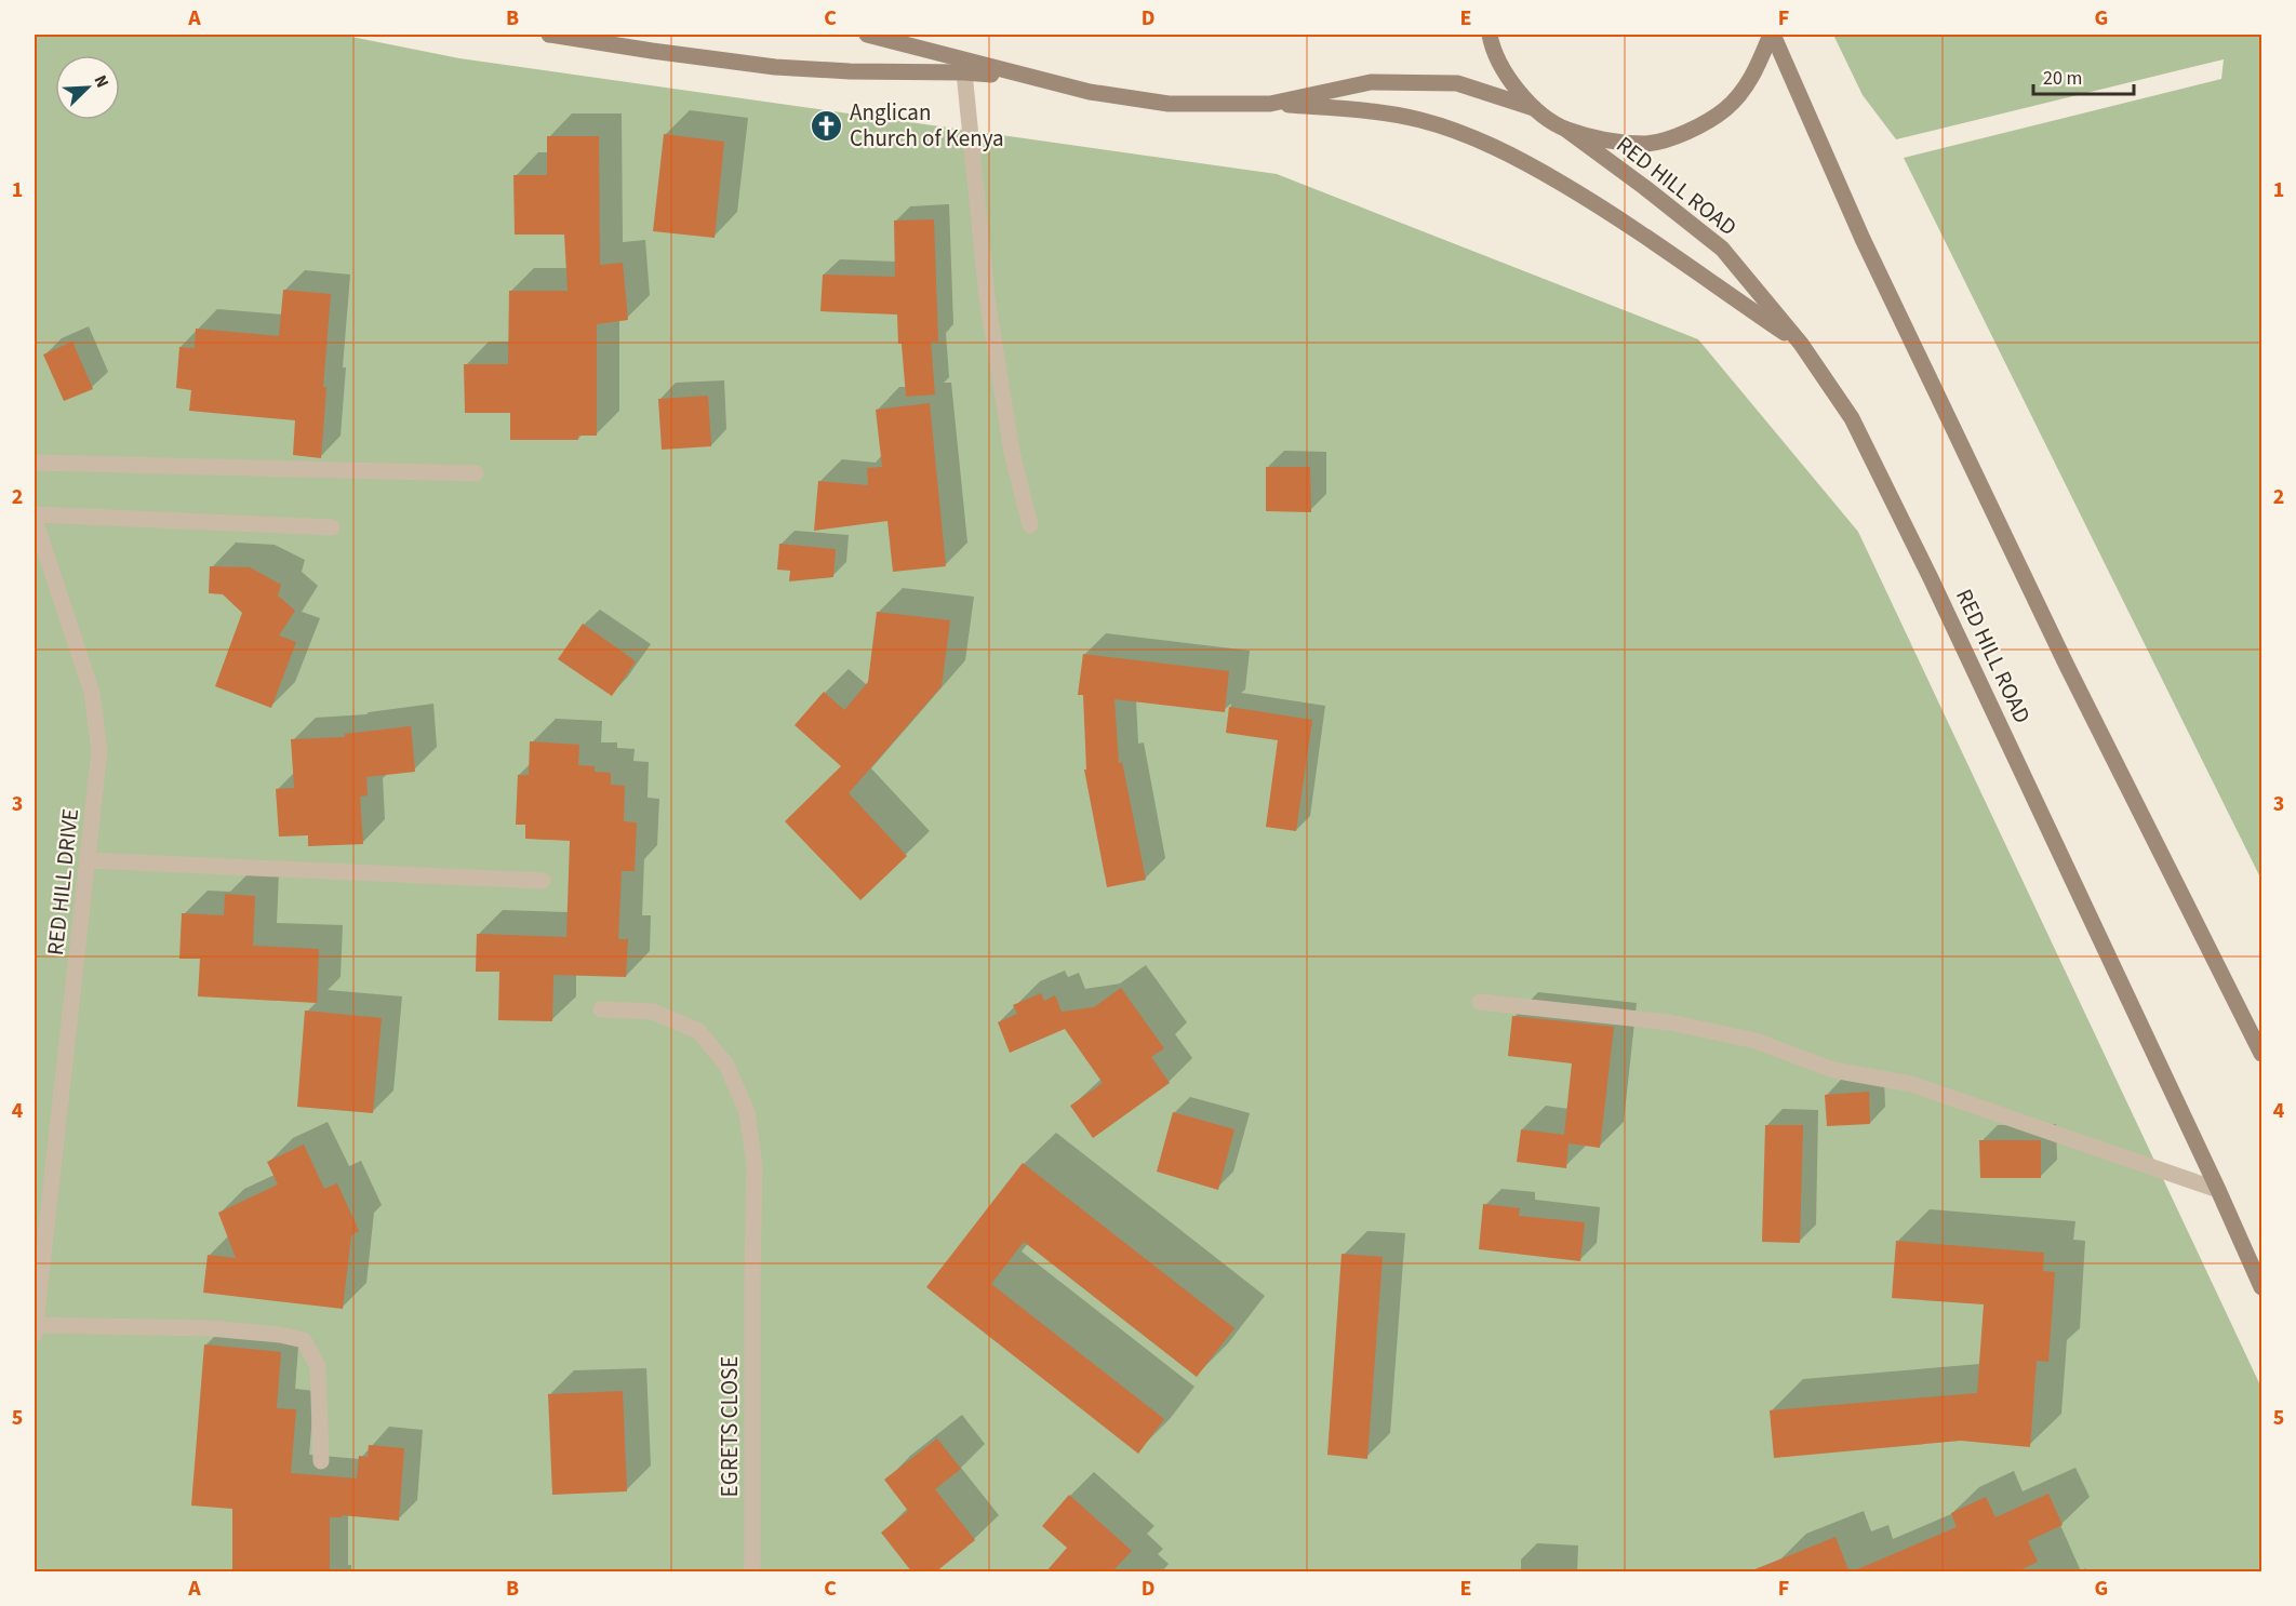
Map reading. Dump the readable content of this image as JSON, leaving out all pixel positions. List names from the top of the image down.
{
  "streets": {
    "main road": ["RED HILL ROAD"],
    "street": ["RED HILL DRIVE", "EGRETS CLOSE"]
  },
  "places": {
    "church": ["Anglican Church of Kenya"]
  },
  "scale_bar": "20 m",
  "north": "top right",
  "grid": {
    "columns": [
      "A",
      "B",
      "C",
      "D",
      "E",
      "F",
      "G"
    ],
    "rows": [
      "1",
      "2",
      "3",
      "4",
      "5"
    ]
  }
}
